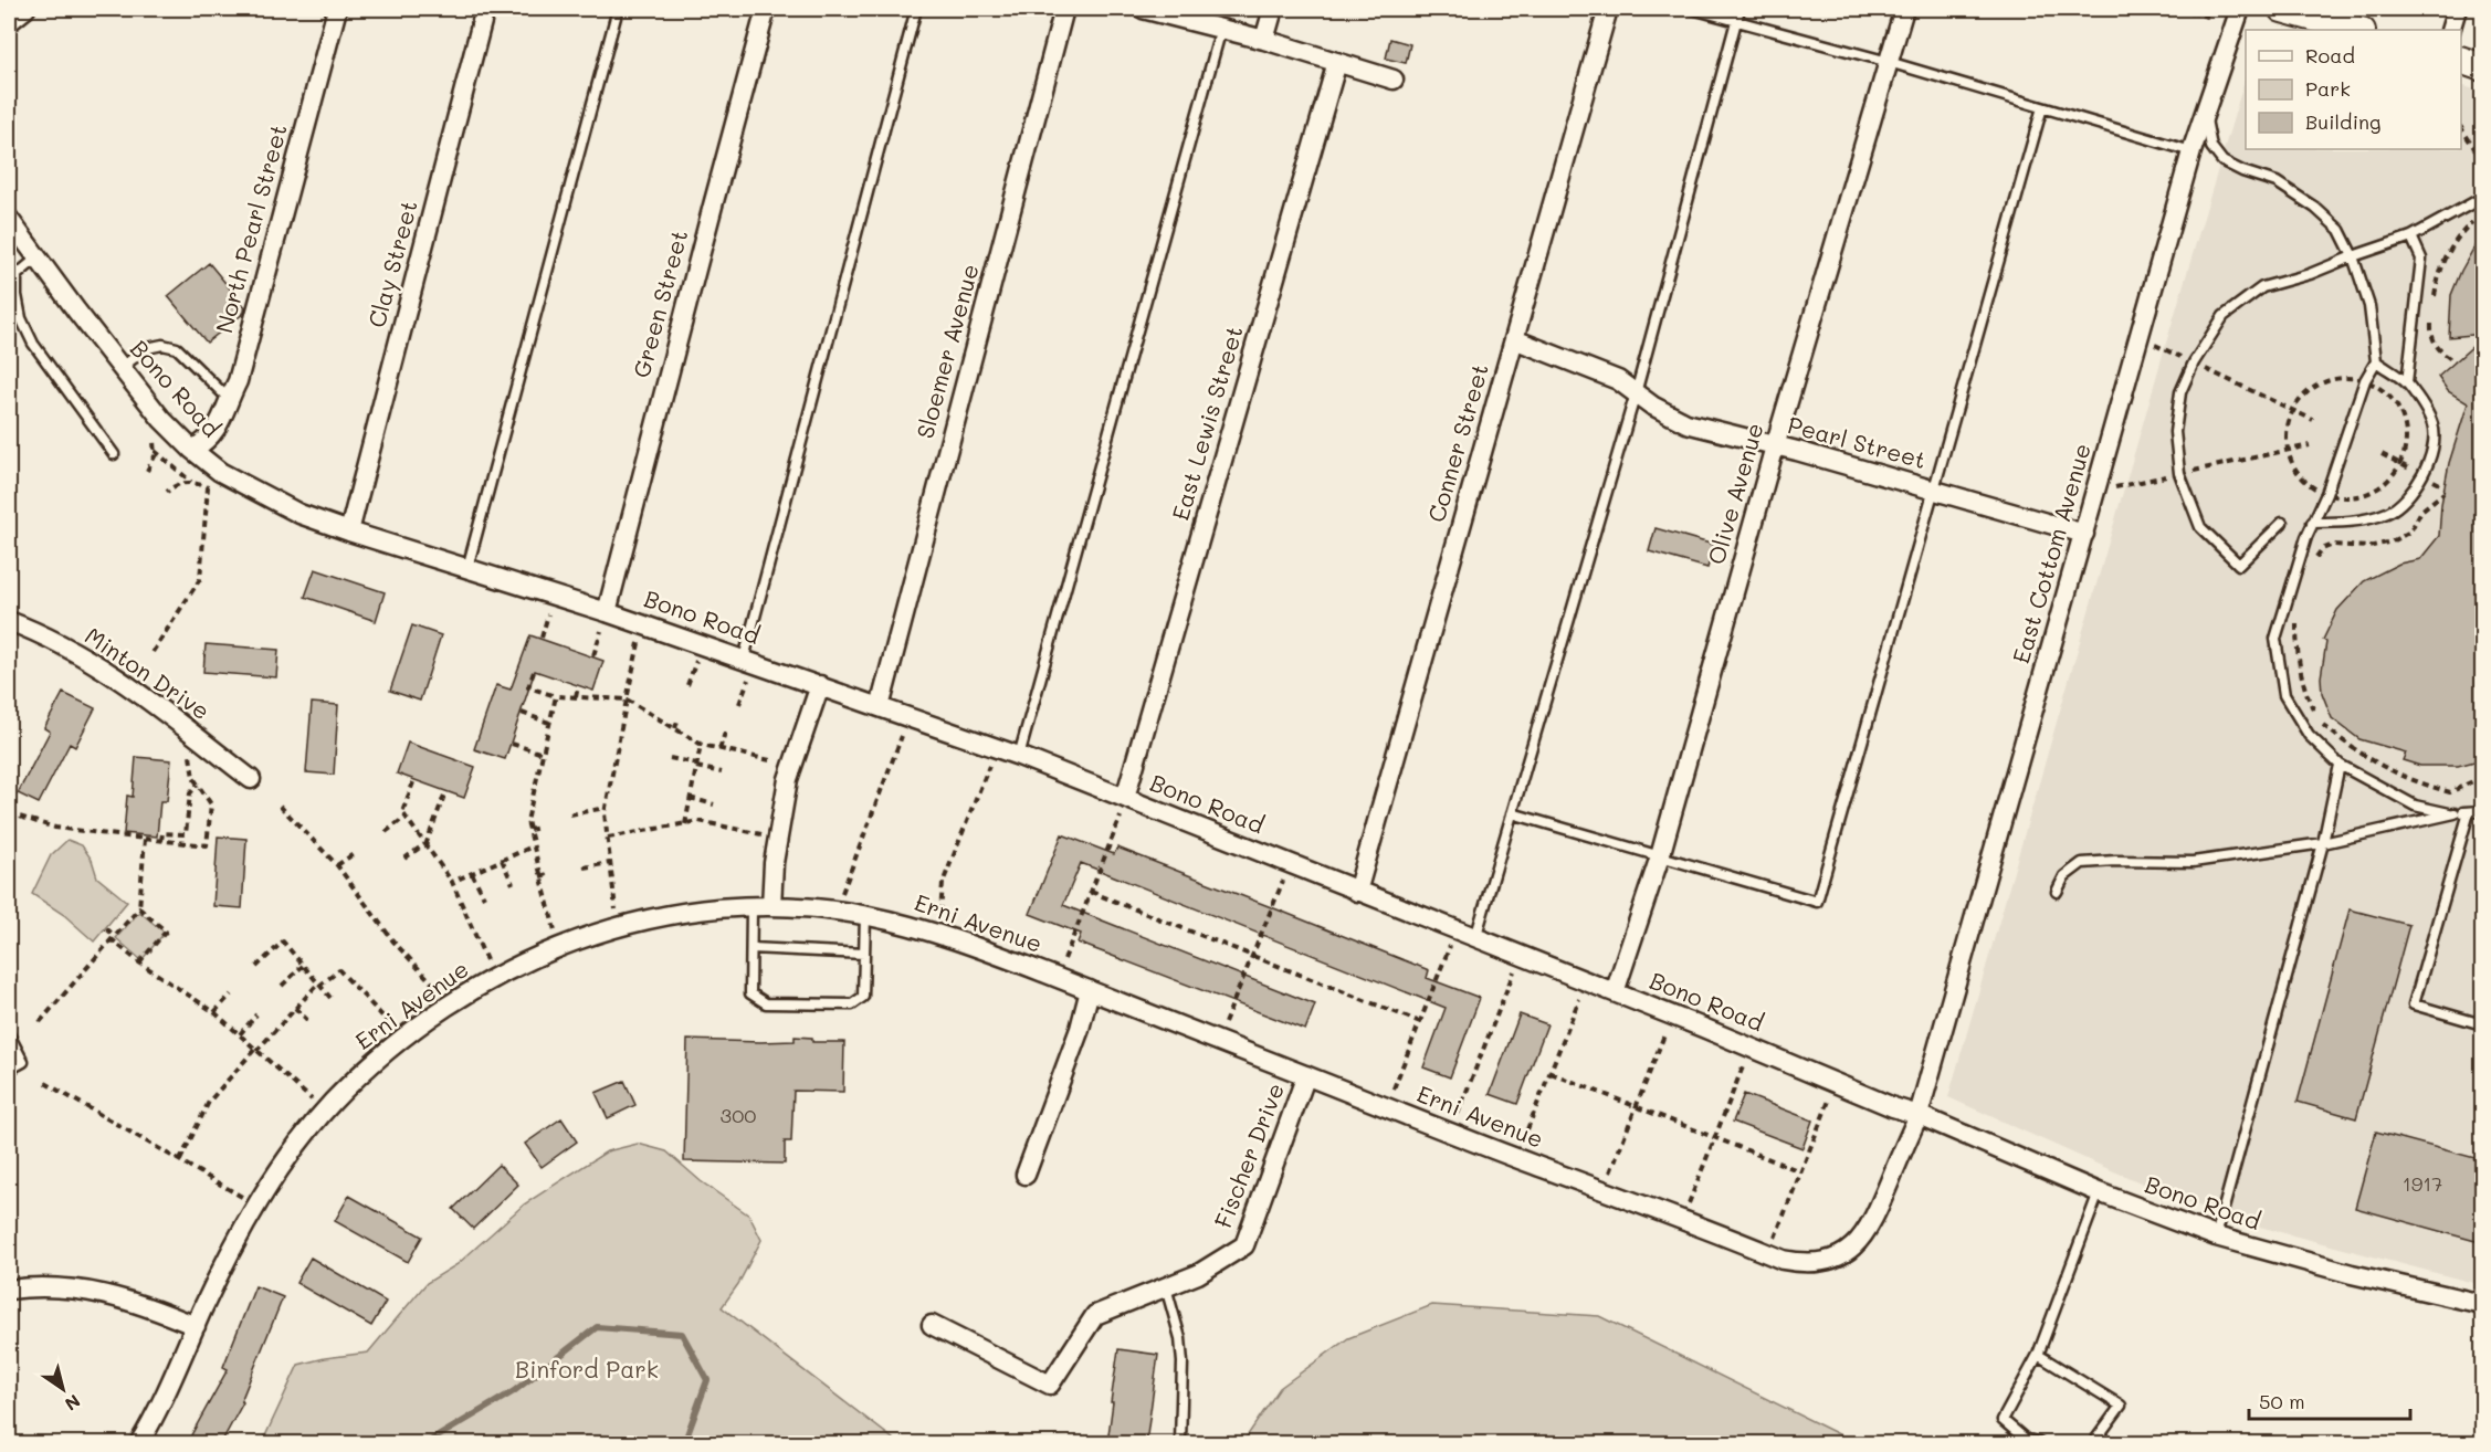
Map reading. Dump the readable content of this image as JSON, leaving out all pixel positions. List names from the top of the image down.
{
  "streets": {
    "street": [
      "North Pearl Street",
      "Clay Street",
      "Green Street",
      "Sloemer Avenue",
      "Bono Road",
      "East Lewis Street",
      "Conner Street",
      "Pearl Street",
      "Olive Avenue",
      "East Cottom Avenue",
      "Minton Drive",
      "Erni Avenue",
      "Fischer Drive"
    ]
  },
  "crossings": [
    ["North Pearl Street", "Bono Road"],
    ["Clay Street", "Bono Road"],
    ["Green Street", "Bono Road"],
    ["Sloemer Avenue", "Bono Road"],
    ["Bono Road", "East Lewis Street"],
    ["Bono Road", "Conner Street"],
    ["Bono Road", "Olive Avenue"],
    ["Bono Road", "East Cottom Avenue"],
    ["Bono Road", "Erni Avenue"],
    ["Conner Street", "Pearl Street"],
    ["Pearl Street", "Olive Avenue"],
    ["Pearl Street", "East Cottom Avenue"],
    ["East Cottom Avenue", "Erni Avenue"],
    ["Erni Avenue", "Fischer Drive"]
  ],
  "parks": ["Binford Park"],
  "house_numbers": ["300", "1917"],
  "legend": ["Road", "Park", "Building"],
  "scale_bar": "50 m",
  "north": "bottom right"
}
